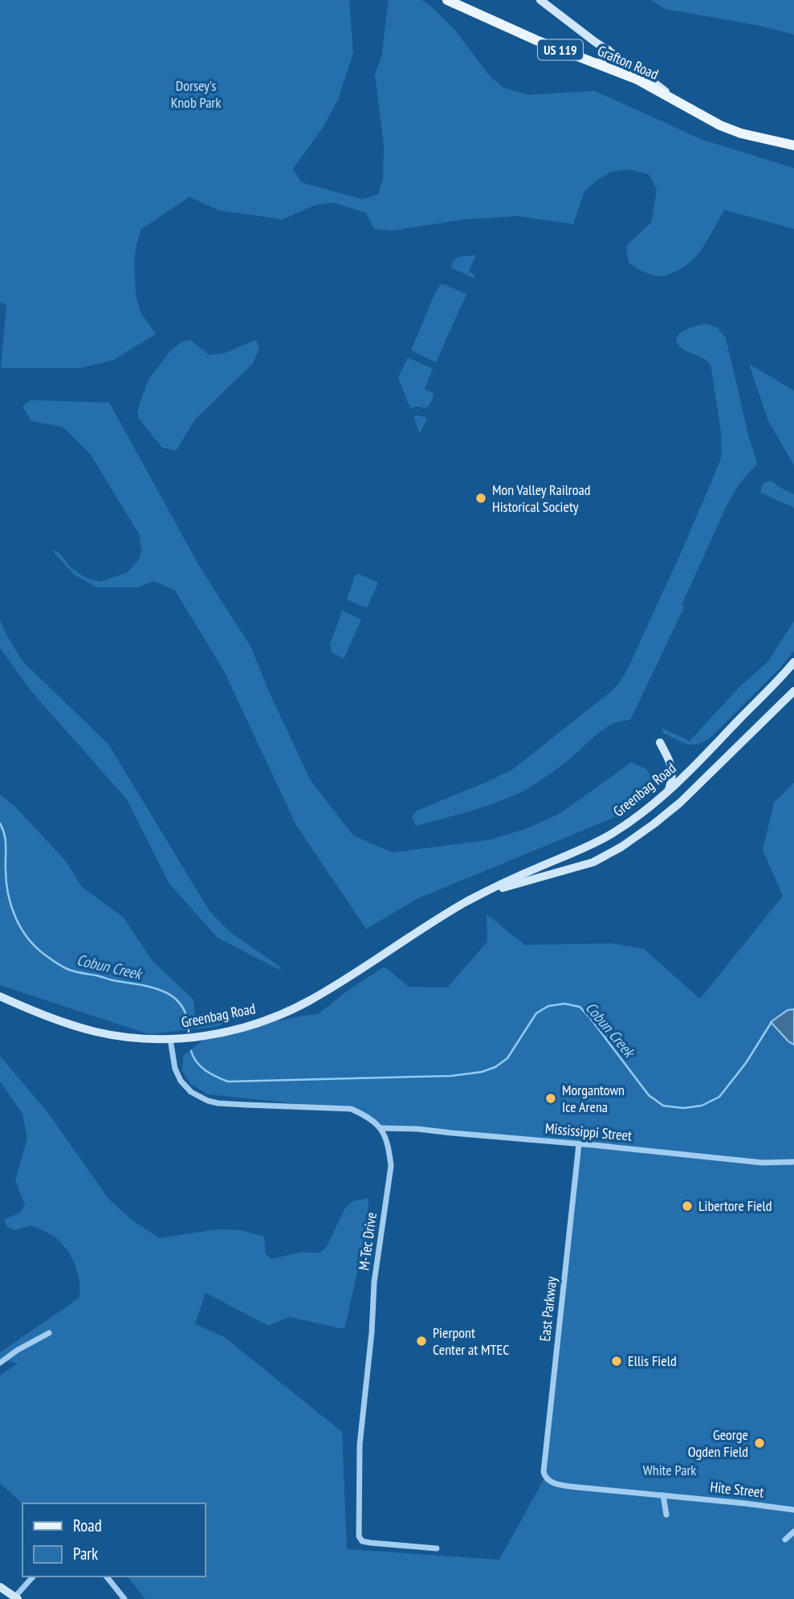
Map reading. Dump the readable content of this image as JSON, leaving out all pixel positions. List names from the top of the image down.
{
  "streets": {
    "main road": ["US 119", "Grafton Road", "Greenbag Road"],
    "street": [
      "Mississippi Street",
      "M-Tec Drive",
      "East Parkway",
      "Hite Street"
    ]
  },
  "crossings": [
    ["US 119", "Grafton Road"],
    ["Mississippi Street", "M-Tec Drive"],
    ["Mississippi Street", "East Parkway"],
    ["East Parkway", "Hite Street"]
  ],
  "water": ["Cobun Creek"],
  "parks": ["Dorsey's Knob Park", "White Park"],
  "places": [
    "Mon Valley Railroad Historical Society",
    "Morgantown Ice Arena",
    "Libertore Field",
    "Pierpont Center at MTEC",
    "Ellis Field",
    "George Ogden Field"
  ],
  "legend": ["Road", "Park"]
}
